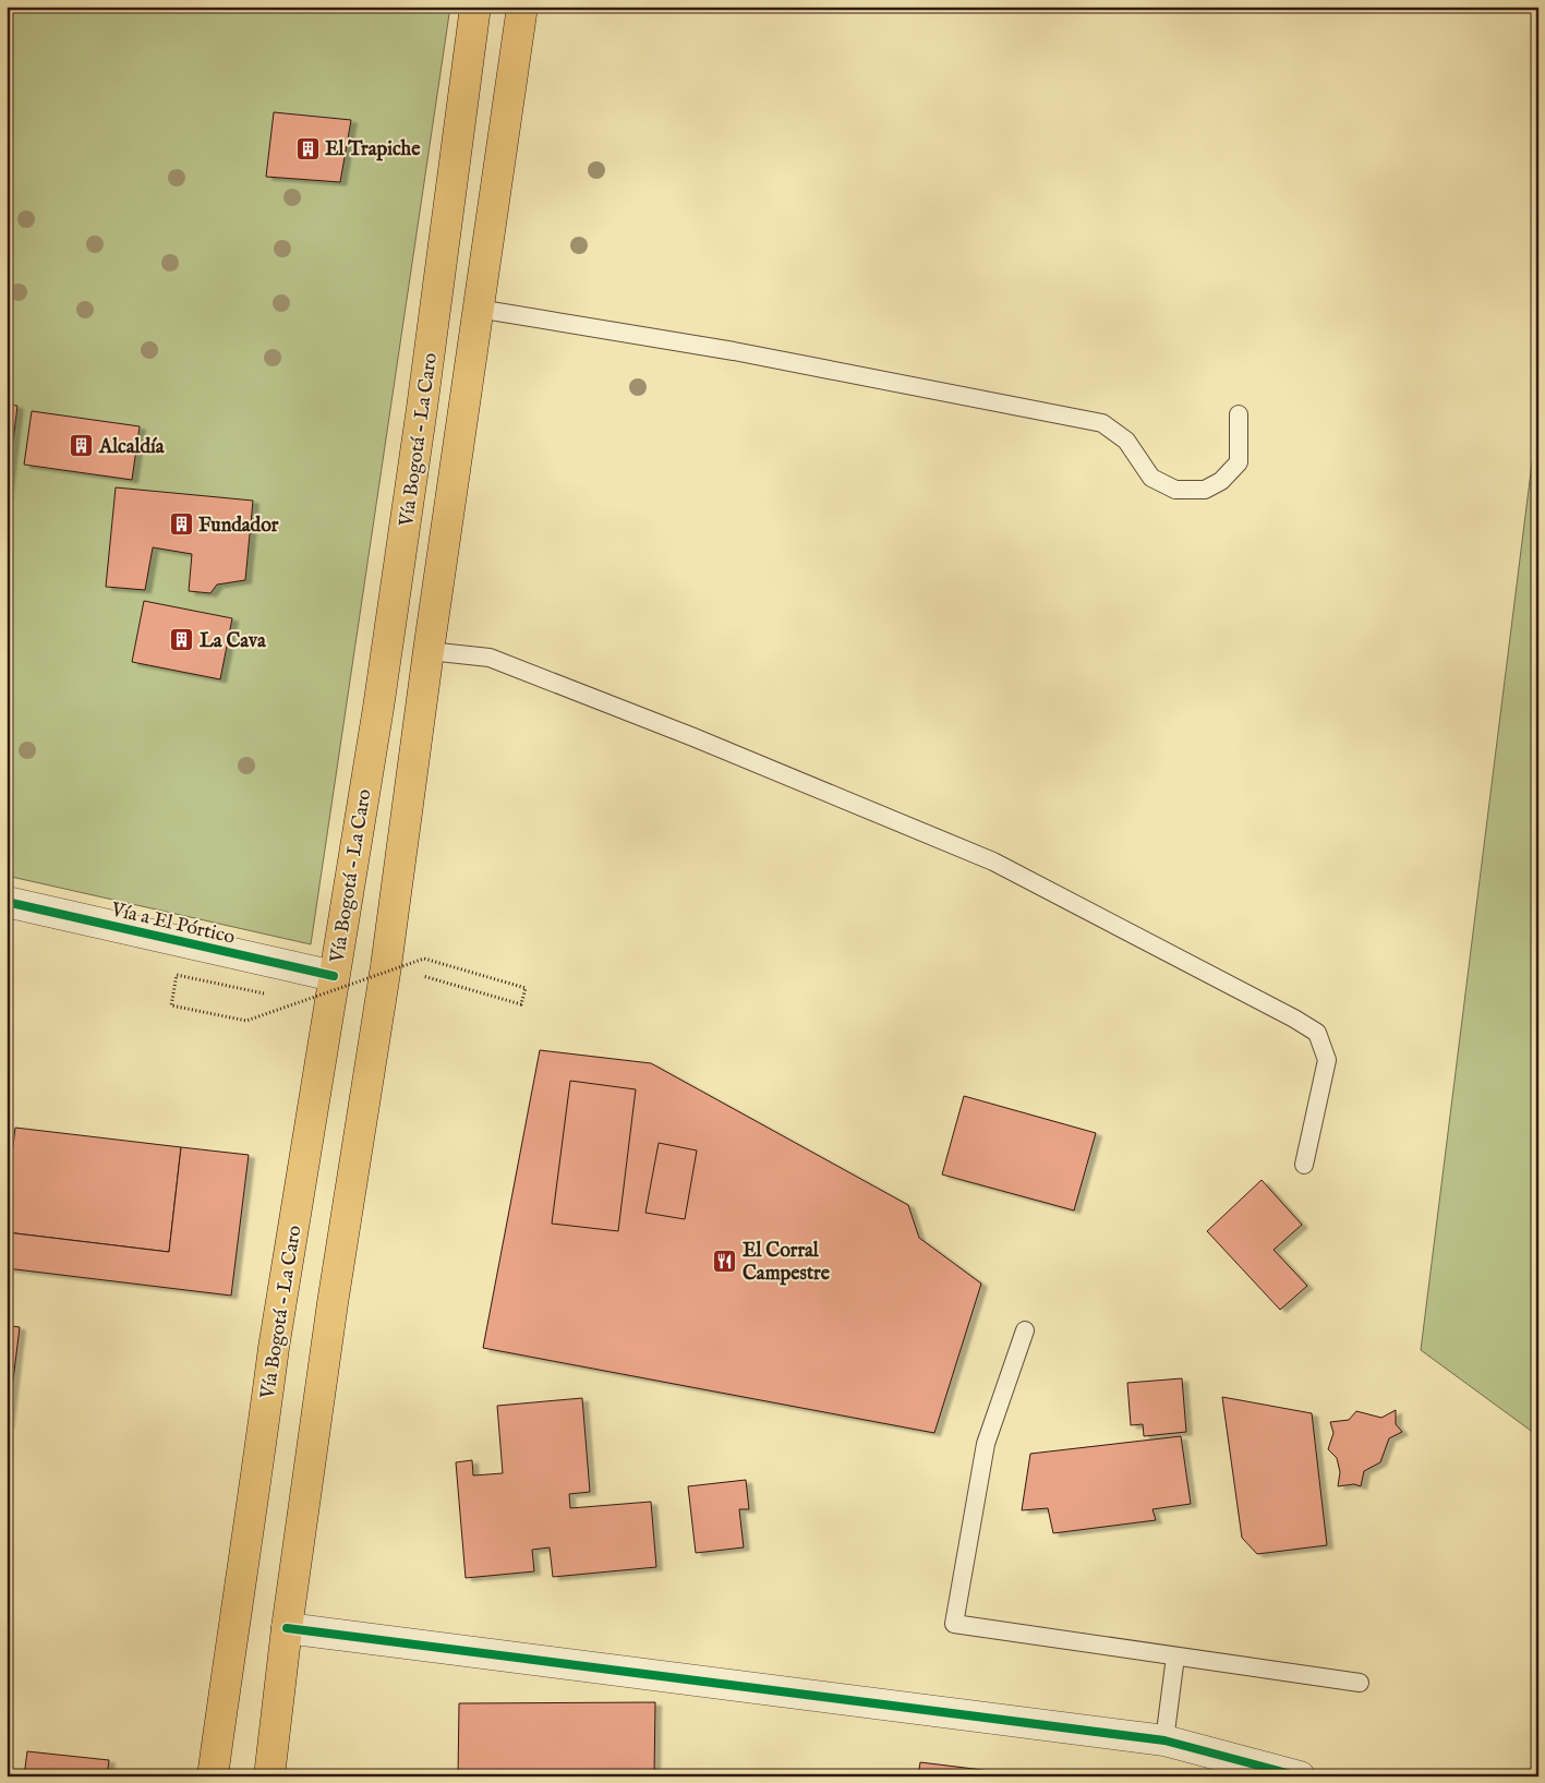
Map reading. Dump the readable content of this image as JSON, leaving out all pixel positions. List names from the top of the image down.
{
  "streets": {
    "main road": ["Vía Bogotá - La Caro"],
    "street": ["Vía a El Pórtico"]
  },
  "crossings": [
    ["Vía Bogotá - La Caro", "Vía a El Pórtico"]
  ],
  "places": {
    "building": [
      "El Trapiche",
      "Alcaldía",
      "Fundador",
      "La Cava"
    ],
    "restaurant": ["El Corral Campestre"]
  }
}
